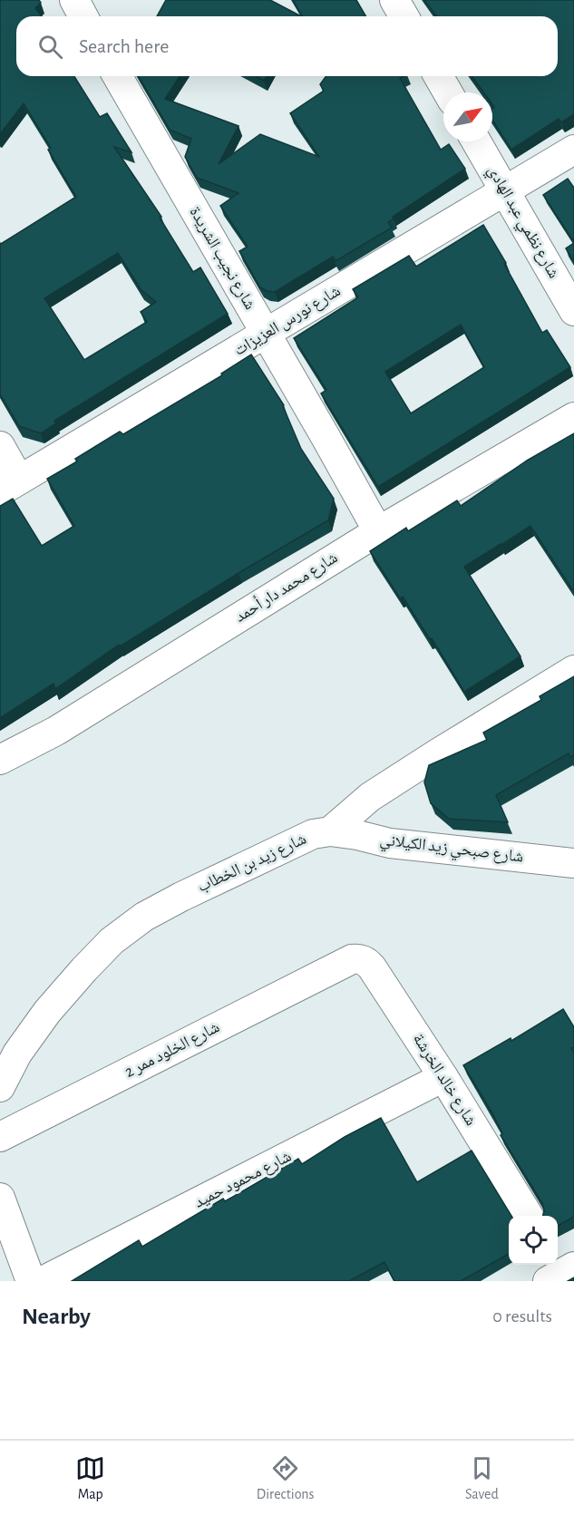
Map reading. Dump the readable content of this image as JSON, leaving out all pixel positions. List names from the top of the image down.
{
  "streets": {
    "street": [
      "شارع نظمي عبد الهادي",
      "شارع نجيب الشريدة",
      "شارع نورس العزيزات",
      "شارع محمد دار أحمد",
      "شارع صبحي زيد الكيلاني",
      "شارع زيد بن الخطاب",
      "شارع الخلود ممر 2",
      "شارع خالد الخرشة",
      "شارع محمود حميد"
    ]
  },
  "crossings": [
    ["شارع نظمي عبد الهادي", "شارع نورس العزيزات"],
    ["شارع نجيب الشريدة", "شارع نورس العزيزات"],
    ["شارع نجيب الشريدة", "شارع محمد دار أحمد"],
    ["شارع صبحي زيد الكيلاني", "شارع زيد بن الخطاب"],
    ["شارع الخلود ممر 2", "شارع خالد الخرشة"],
    ["شارع خالد الخرشة", "شارع محمود حميد"]
  ],
  "north": "top right",
  "page": {
    "search": "Search here",
    "heading": ["Nearby", "0 results"],
    "nav": ["Map", "Directions", "Saved"]
  }
}
